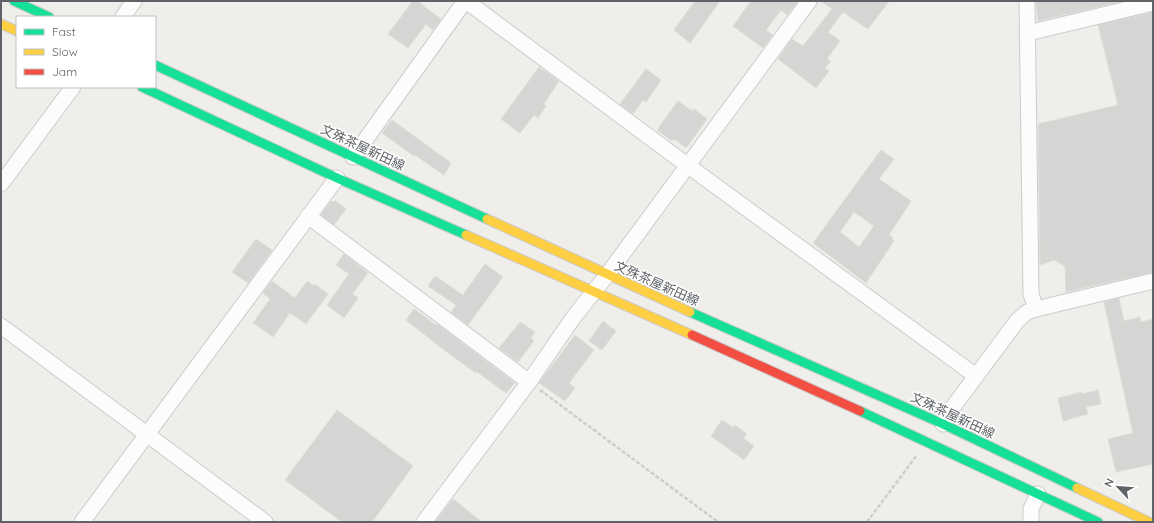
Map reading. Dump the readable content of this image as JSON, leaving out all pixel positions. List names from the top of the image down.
{
  "streets": {
    "main road": ["文殊茶屋新田線"]
  },
  "legend": ["Fast", "Slow", "Jam"],
  "north": "top left"
}
